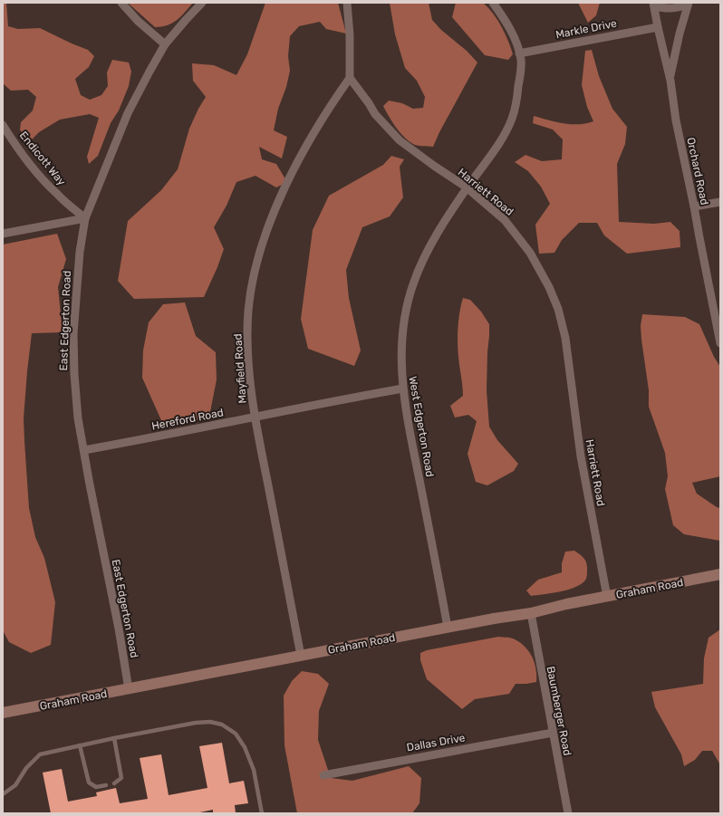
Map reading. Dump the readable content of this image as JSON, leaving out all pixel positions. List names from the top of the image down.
{
  "streets": {
    "main road": ["Graham Road"],
    "street": [
      "Markle Drive",
      "Endicott Way",
      "Orchard Road",
      "Harriett Road",
      "East Edgerton Road",
      "Mayfield Road",
      "Hereford Road",
      "West Edgerton Road",
      "Baumberger Road",
      "Dallas Drive"
    ]
  },
  "crossings": [
    ["Markle Drive", "Orchard Road"],
    ["Markle Drive", "West Edgerton Road"],
    ["Endicott Way", "East Edgerton Road"],
    ["Harriett Road", "Mayfield Road"],
    ["Harriett Road", "West Edgerton Road"],
    ["Harriett Road", "Graham Road"],
    ["East Edgerton Road", "Hereford Road"],
    ["East Edgerton Road", "Graham Road"],
    ["Mayfield Road", "Hereford Road"],
    ["Mayfield Road", "Graham Road"],
    ["Hereford Road", "West Edgerton Road"],
    ["West Edgerton Road", "Graham Road"],
    ["Graham Road", "Baumberger Road"],
    ["Baumberger Road", "Dallas Drive"]
  ]
}
